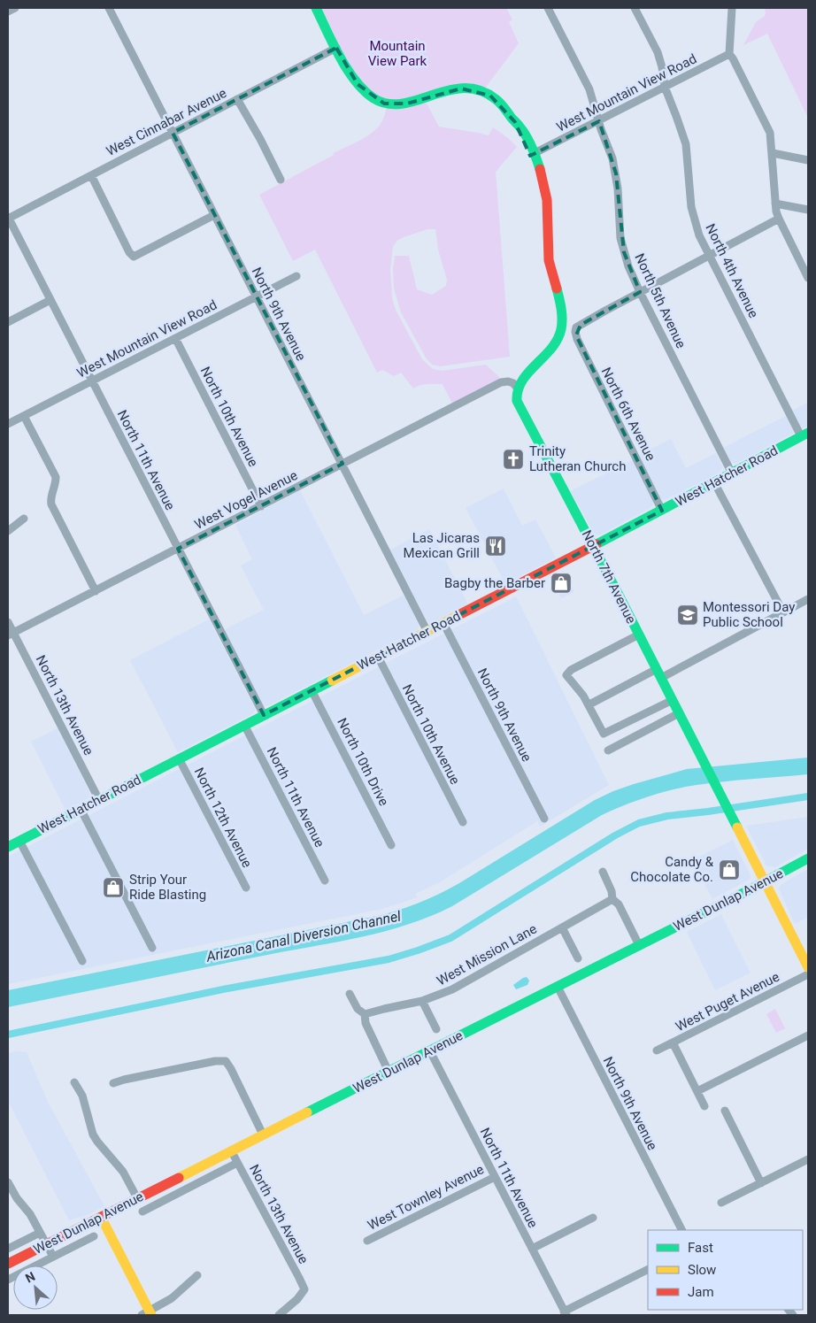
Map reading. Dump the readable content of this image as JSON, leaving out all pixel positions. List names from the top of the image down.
{
  "streets": {
    "street": [
      "West Mountain View Road",
      "West Cinnabar Avenue",
      "North 4th Avenue",
      "North 5th Avenue",
      "North 9th Avenue",
      "North 6th Avenue",
      "North 10th Avenue",
      "North 11th Avenue",
      "West Hatcher Road",
      "West Vogel Avenue",
      "North 7th Avenue",
      "North 13th Avenue",
      "North 10th Drive",
      "North 12th Avenue",
      "West Dunlap Avenue",
      "West Mission Lane",
      "West Puget Avenue",
      "West Townley Avenue"
    ]
  },
  "crossings": [
    ["West Mountain View Road", "North 4th Avenue"],
    ["West Mountain View Road", "North 5th Avenue"],
    ["West Mountain View Road", "North 9th Avenue"],
    ["West Mountain View Road", "North 10th Avenue"],
    ["West Mountain View Road", "North 11th Avenue"],
    ["West Cinnabar Avenue", "North 9th Avenue"],
    ["West Cinnabar Avenue", "North 11th Avenue"],
    ["North 4th Avenue", "West Hatcher Road"],
    ["North 5th Avenue", "North 6th Avenue"],
    ["North 5th Avenue", "West Hatcher Road"],
    ["North 9th Avenue", "West Hatcher Road"],
    ["North 9th Avenue", "West Vogel Avenue"],
    ["North 9th Avenue", "West Dunlap Avenue"],
    ["North 6th Avenue", "West Hatcher Road"],
    ["North 10th Avenue", "West Hatcher Road"],
    ["North 10th Avenue", "West Vogel Avenue"],
    ["North 11th Avenue", "West Hatcher Road"],
    ["North 11th Avenue", "West Vogel Avenue"],
    ["North 11th Avenue", "West Dunlap Avenue"],
    ["North 11th Avenue", "West Townley Avenue"],
    ["West Hatcher Road", "North 7th Avenue"],
    ["West Hatcher Road", "North 13th Avenue"],
    ["West Hatcher Road", "North 10th Drive"],
    ["West Hatcher Road", "North 12th Avenue"],
    ["West Vogel Avenue", "North 7th Avenue"],
    ["West Vogel Avenue", "North 13th Avenue"],
    ["North 7th Avenue", "West Dunlap Avenue"],
    ["North 13th Avenue", "West Dunlap Avenue"]
  ],
  "water": ["Arizona Canal Diversion Channel"],
  "parks": ["Mountain View Park"],
  "places": {
    "church": ["Trinity Lutheran Church"],
    "restaurant": ["Las Jicaras Mexican Grill"],
    "shop": ["Bagby the Barber", "Candy & Chocolate Co.", "Strip Your Ride Blasting"],
    "school or university": ["Montessori Day Public School"]
  },
  "legend": ["Fast", "Slow", "Jam"],
  "north": "top left"
}
